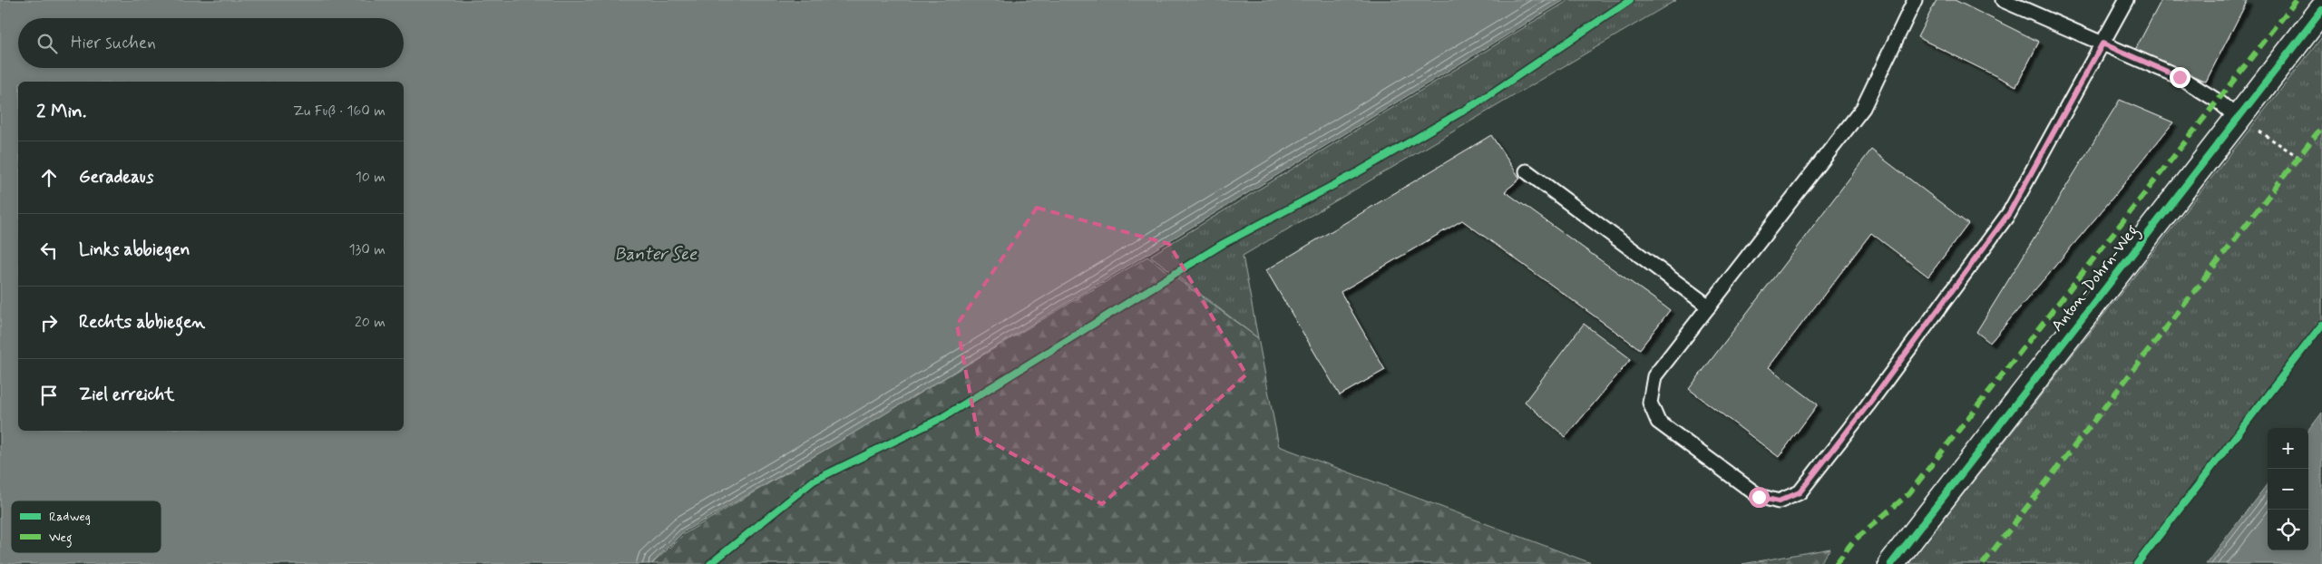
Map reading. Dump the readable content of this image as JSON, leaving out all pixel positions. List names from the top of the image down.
{
  "streets": {
    "street": ["Anton-Dohrn-Weg"]
  },
  "water": ["Banter See"],
  "legend": ["Radweg", "Weg"],
  "page": {
    "search": "Hier suchen",
    "heading": ["2 Min.", "Zu Fuß · 160 m"],
    "list": [
      ["Geradeaus", "10 m"],
      ["Links abbiegen", "130 m"],
      ["Rechts abbiegen", "20 m"],
      "Ziel erreicht"
    ],
    "map_buttons": ["+", "−"]
  }
}
